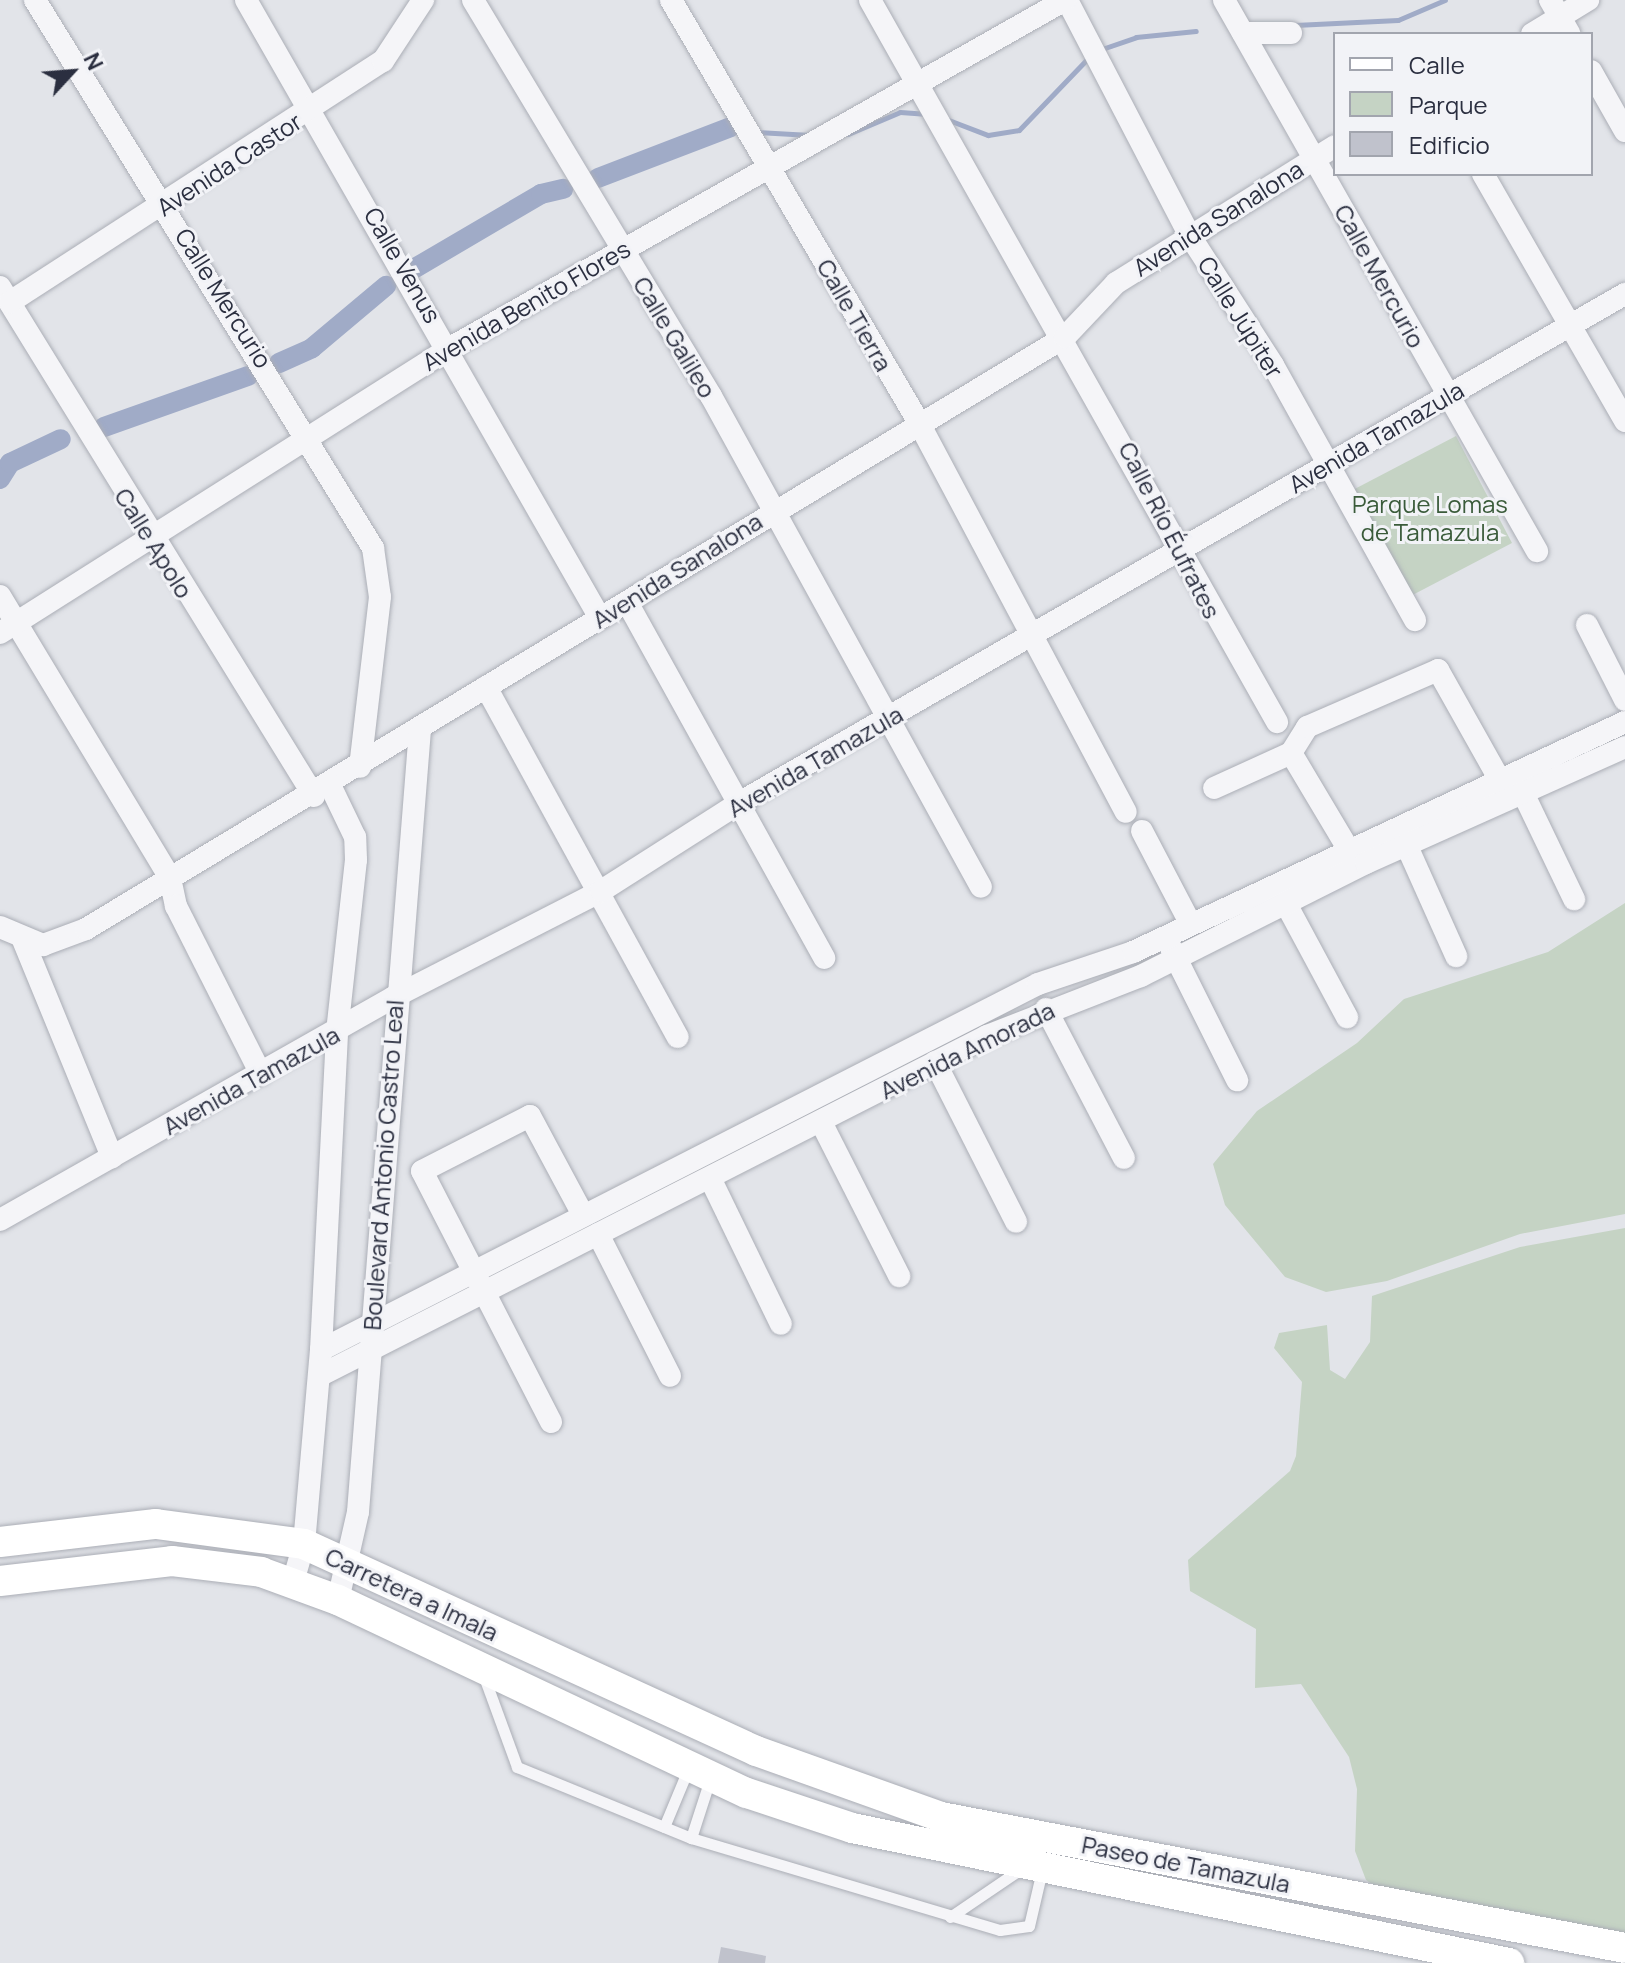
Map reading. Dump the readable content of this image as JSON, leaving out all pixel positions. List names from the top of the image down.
{
  "streets": {
    "main road": ["Carretera a Imala", "Paseo de Tamazula"],
    "street": [
      "Avenida Castor",
      "Avenida Sanalona",
      "Calle Venus",
      "Calle Mercurio",
      "Avenida Benito Flores",
      "Calle Tierra",
      "Calle Júpiter",
      "Calle Galileo",
      "Avenida Tamazula",
      "Calle Río Éufrates",
      "Calle Apolo",
      "Avenida Amorada",
      "Boulevard Antonio Castro Leal"
    ]
  },
  "crossings": [
    ["Avenida Castor", "Calle Venus"],
    ["Avenida Castor", "Calle Mercurio"],
    ["Avenida Castor", "Calle Apolo"],
    ["Avenida Sanalona", "Calle Venus"],
    ["Avenida Sanalona", "Calle Mercurio"],
    ["Avenida Sanalona", "Calle Tierra"],
    ["Avenida Sanalona", "Calle Júpiter"],
    ["Avenida Sanalona", "Calle Galileo"],
    ["Avenida Sanalona", "Calle Río Éufrates"],
    ["Avenida Sanalona", "Calle Apolo"],
    ["Avenida Sanalona", "Boulevard Antonio Castro Leal"],
    ["Calle Venus", "Avenida Benito Flores"],
    ["Calle Mercurio", "Avenida Benito Flores"],
    ["Calle Mercurio", "Avenida Tamazula"],
    ["Avenida Benito Flores", "Calle Tierra"],
    ["Avenida Benito Flores", "Calle Júpiter"],
    ["Avenida Benito Flores", "Calle Galileo"],
    ["Avenida Benito Flores", "Calle Río Éufrates"],
    ["Avenida Benito Flores", "Calle Apolo"],
    ["Calle Tierra", "Avenida Tamazula"],
    ["Calle Júpiter", "Avenida Tamazula"],
    ["Calle Galileo", "Avenida Tamazula"],
    ["Avenida Tamazula", "Calle Río Éufrates"],
    ["Avenida Tamazula", "Calle Apolo"],
    ["Avenida Tamazula", "Boulevard Antonio Castro Leal"],
    ["Calle Apolo", "Boulevard Antonio Castro Leal"],
    ["Avenida Amorada", "Boulevard Antonio Castro Leal"],
    ["Boulevard Antonio Castro Leal", "Carretera a Imala"],
    ["Carretera a Imala", "Paseo de Tamazula"]
  ],
  "parks": ["Parque Lomas de Tamazula"],
  "legend": ["Calle", "Parque", "Edificio"],
  "north": "top right"
}
